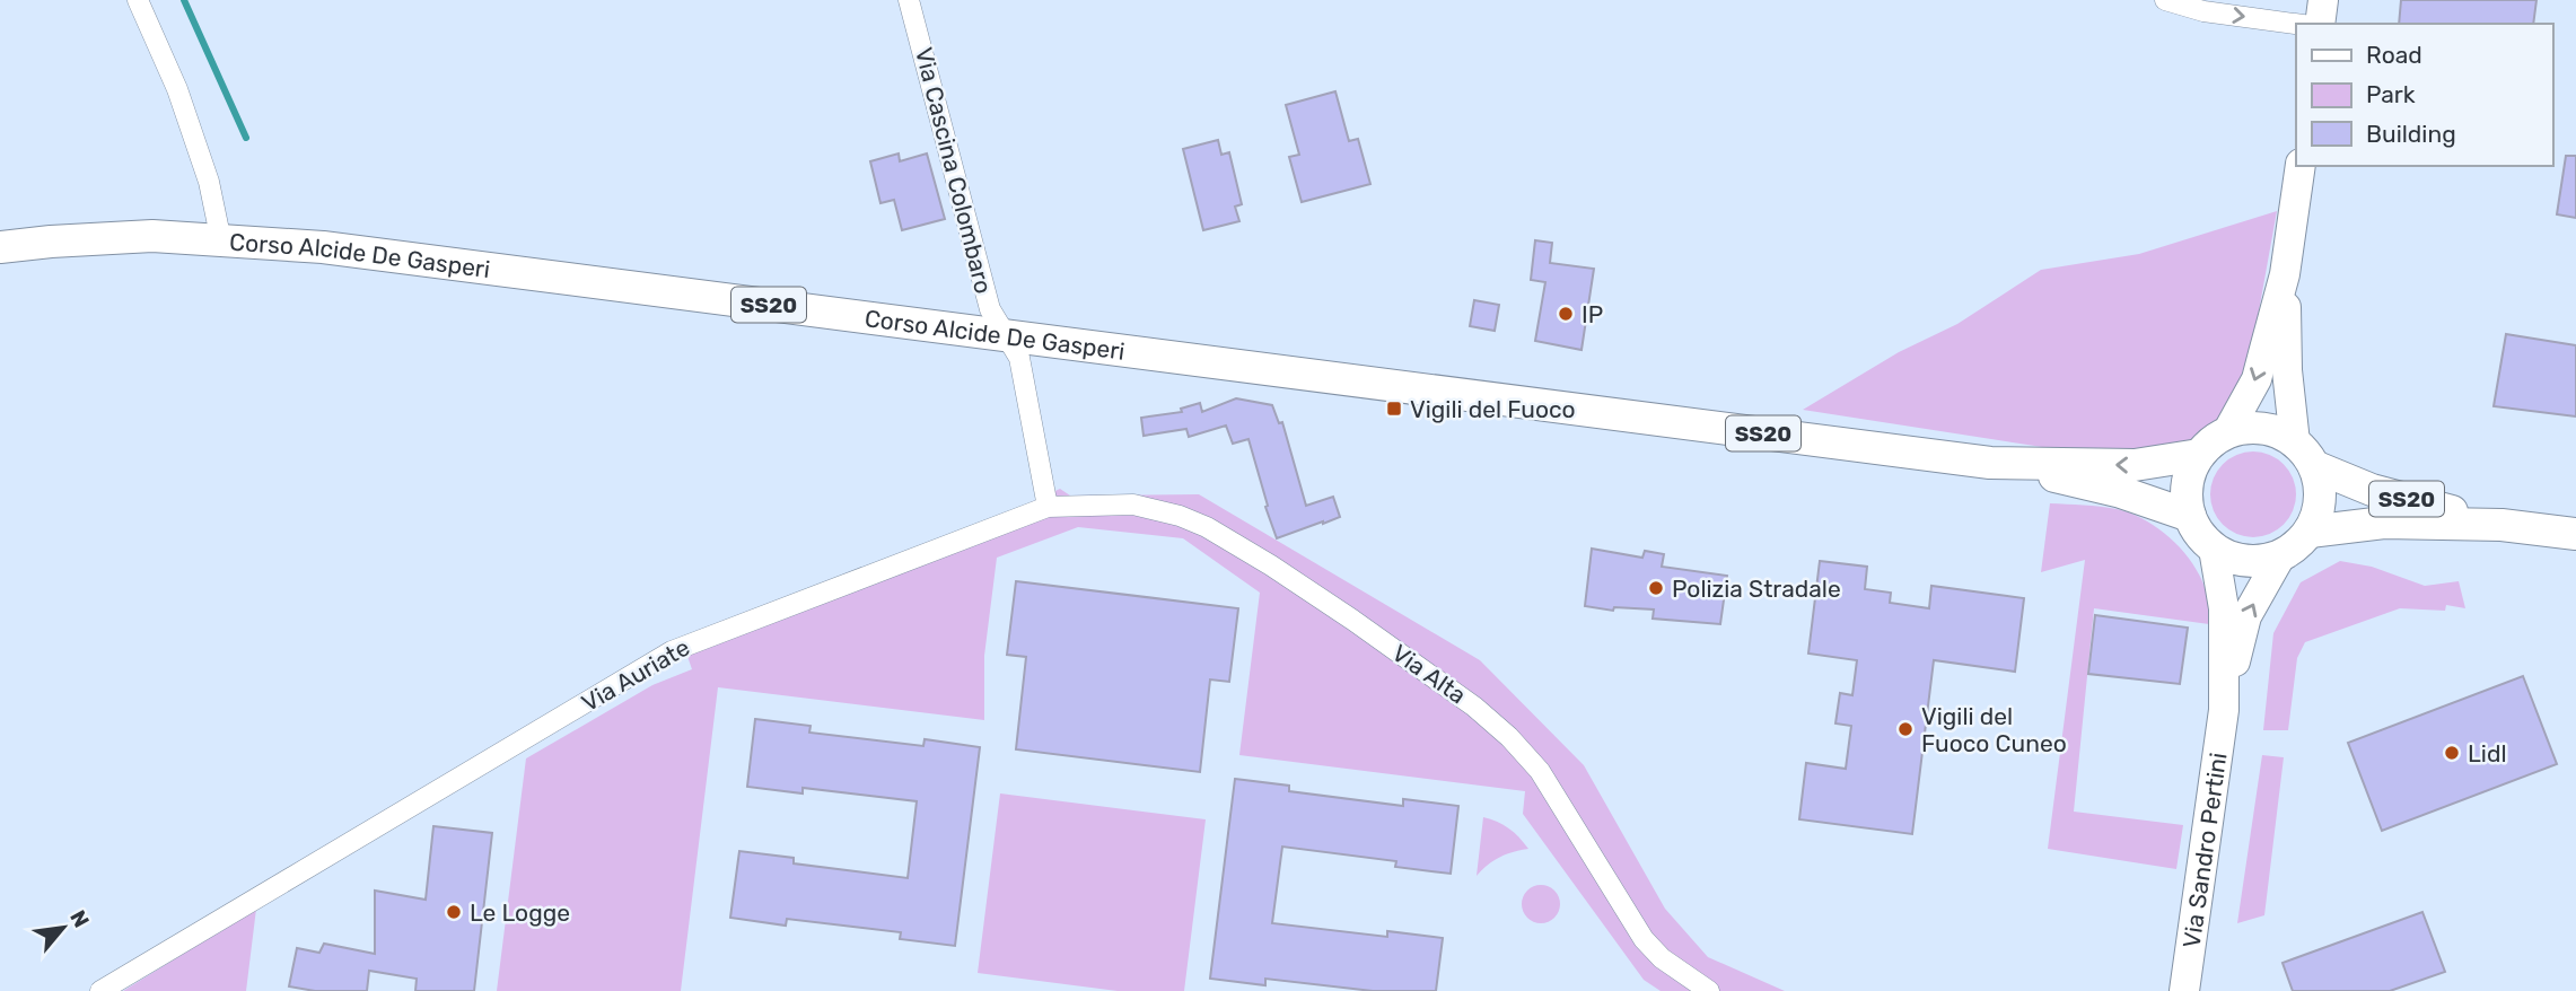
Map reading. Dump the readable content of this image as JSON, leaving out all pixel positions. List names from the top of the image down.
{
  "streets": {
    "main road": ["Corso Alcide De Gasperi", "SS20"],
    "street": [
      "Via Cascina Colombaro",
      "Via Alta",
      "Via Auriate",
      "Via Sandro Pertini"
    ]
  },
  "crossings": [
    ["Via Cascina Colombaro", "Corso Alcide De Gasperi"],
    ["Corso Alcide De Gasperi", "SS20"],
    ["Corso Alcide De Gasperi", "Via Sandro Pertini"],
    ["SS20", "Via Sandro Pertini"],
    ["Via Alta", "Via Auriate"]
  ],
  "places": {
    "other": [
      "IP",
      "Polizia Stradale",
      "Vigili del Fuoco Cuneo",
      "Lidl",
      "Le Logge"
    ],
    "transit": ["Vigili del Fuoco"]
  },
  "legend": ["Road", "Park", "Building"],
  "north": "top right"
}
